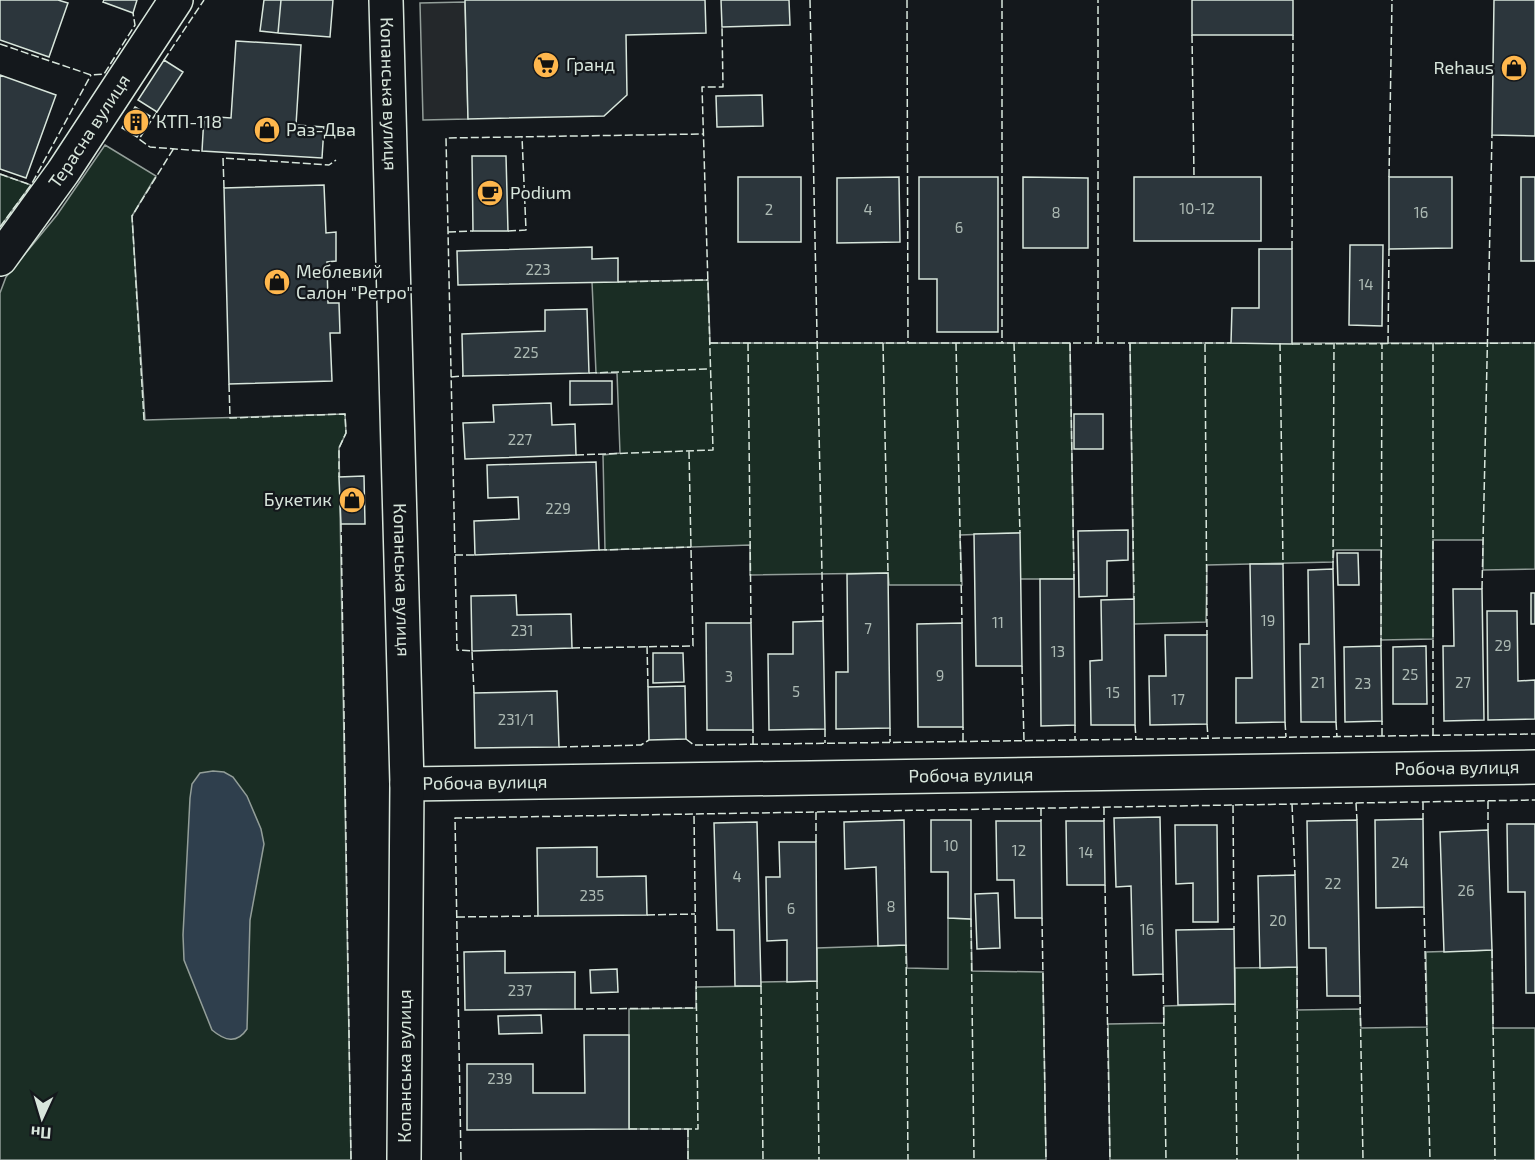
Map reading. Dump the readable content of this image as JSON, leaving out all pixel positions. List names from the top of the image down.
{
  "streets": {
    "main road": ["Копанська вулиця", "Терасна вулиця", "Робоча вулиця"]
  },
  "crossings": [
    ["Копанська вулиця", "Робоча вулиця"]
  ],
  "places": {
    "supermarket": ["Гранд"],
    "shop": [
      "Rehaus",
      "Раз-Два",
      "Меблевий Салон \"Ретро\"",
      "Букетик"
    ],
    "building": ["КТП-118"],
    "cafe": ["Podium"]
  },
  "house_numbers": [
    "10-12",
    "2",
    "4",
    "8",
    "16",
    "6",
    "223",
    "14",
    "225",
    "227",
    "229",
    "19",
    "11",
    "7",
    "231",
    "29",
    "13",
    "25",
    "9",
    "3",
    "21",
    "27",
    "23",
    "5",
    "15",
    "17",
    "231/1",
    "10",
    "12",
    "14",
    "24",
    "4",
    "22",
    "26",
    "235",
    "8",
    "6",
    "20",
    "16",
    "237",
    "239"
  ],
  "north": "bottom"
}
